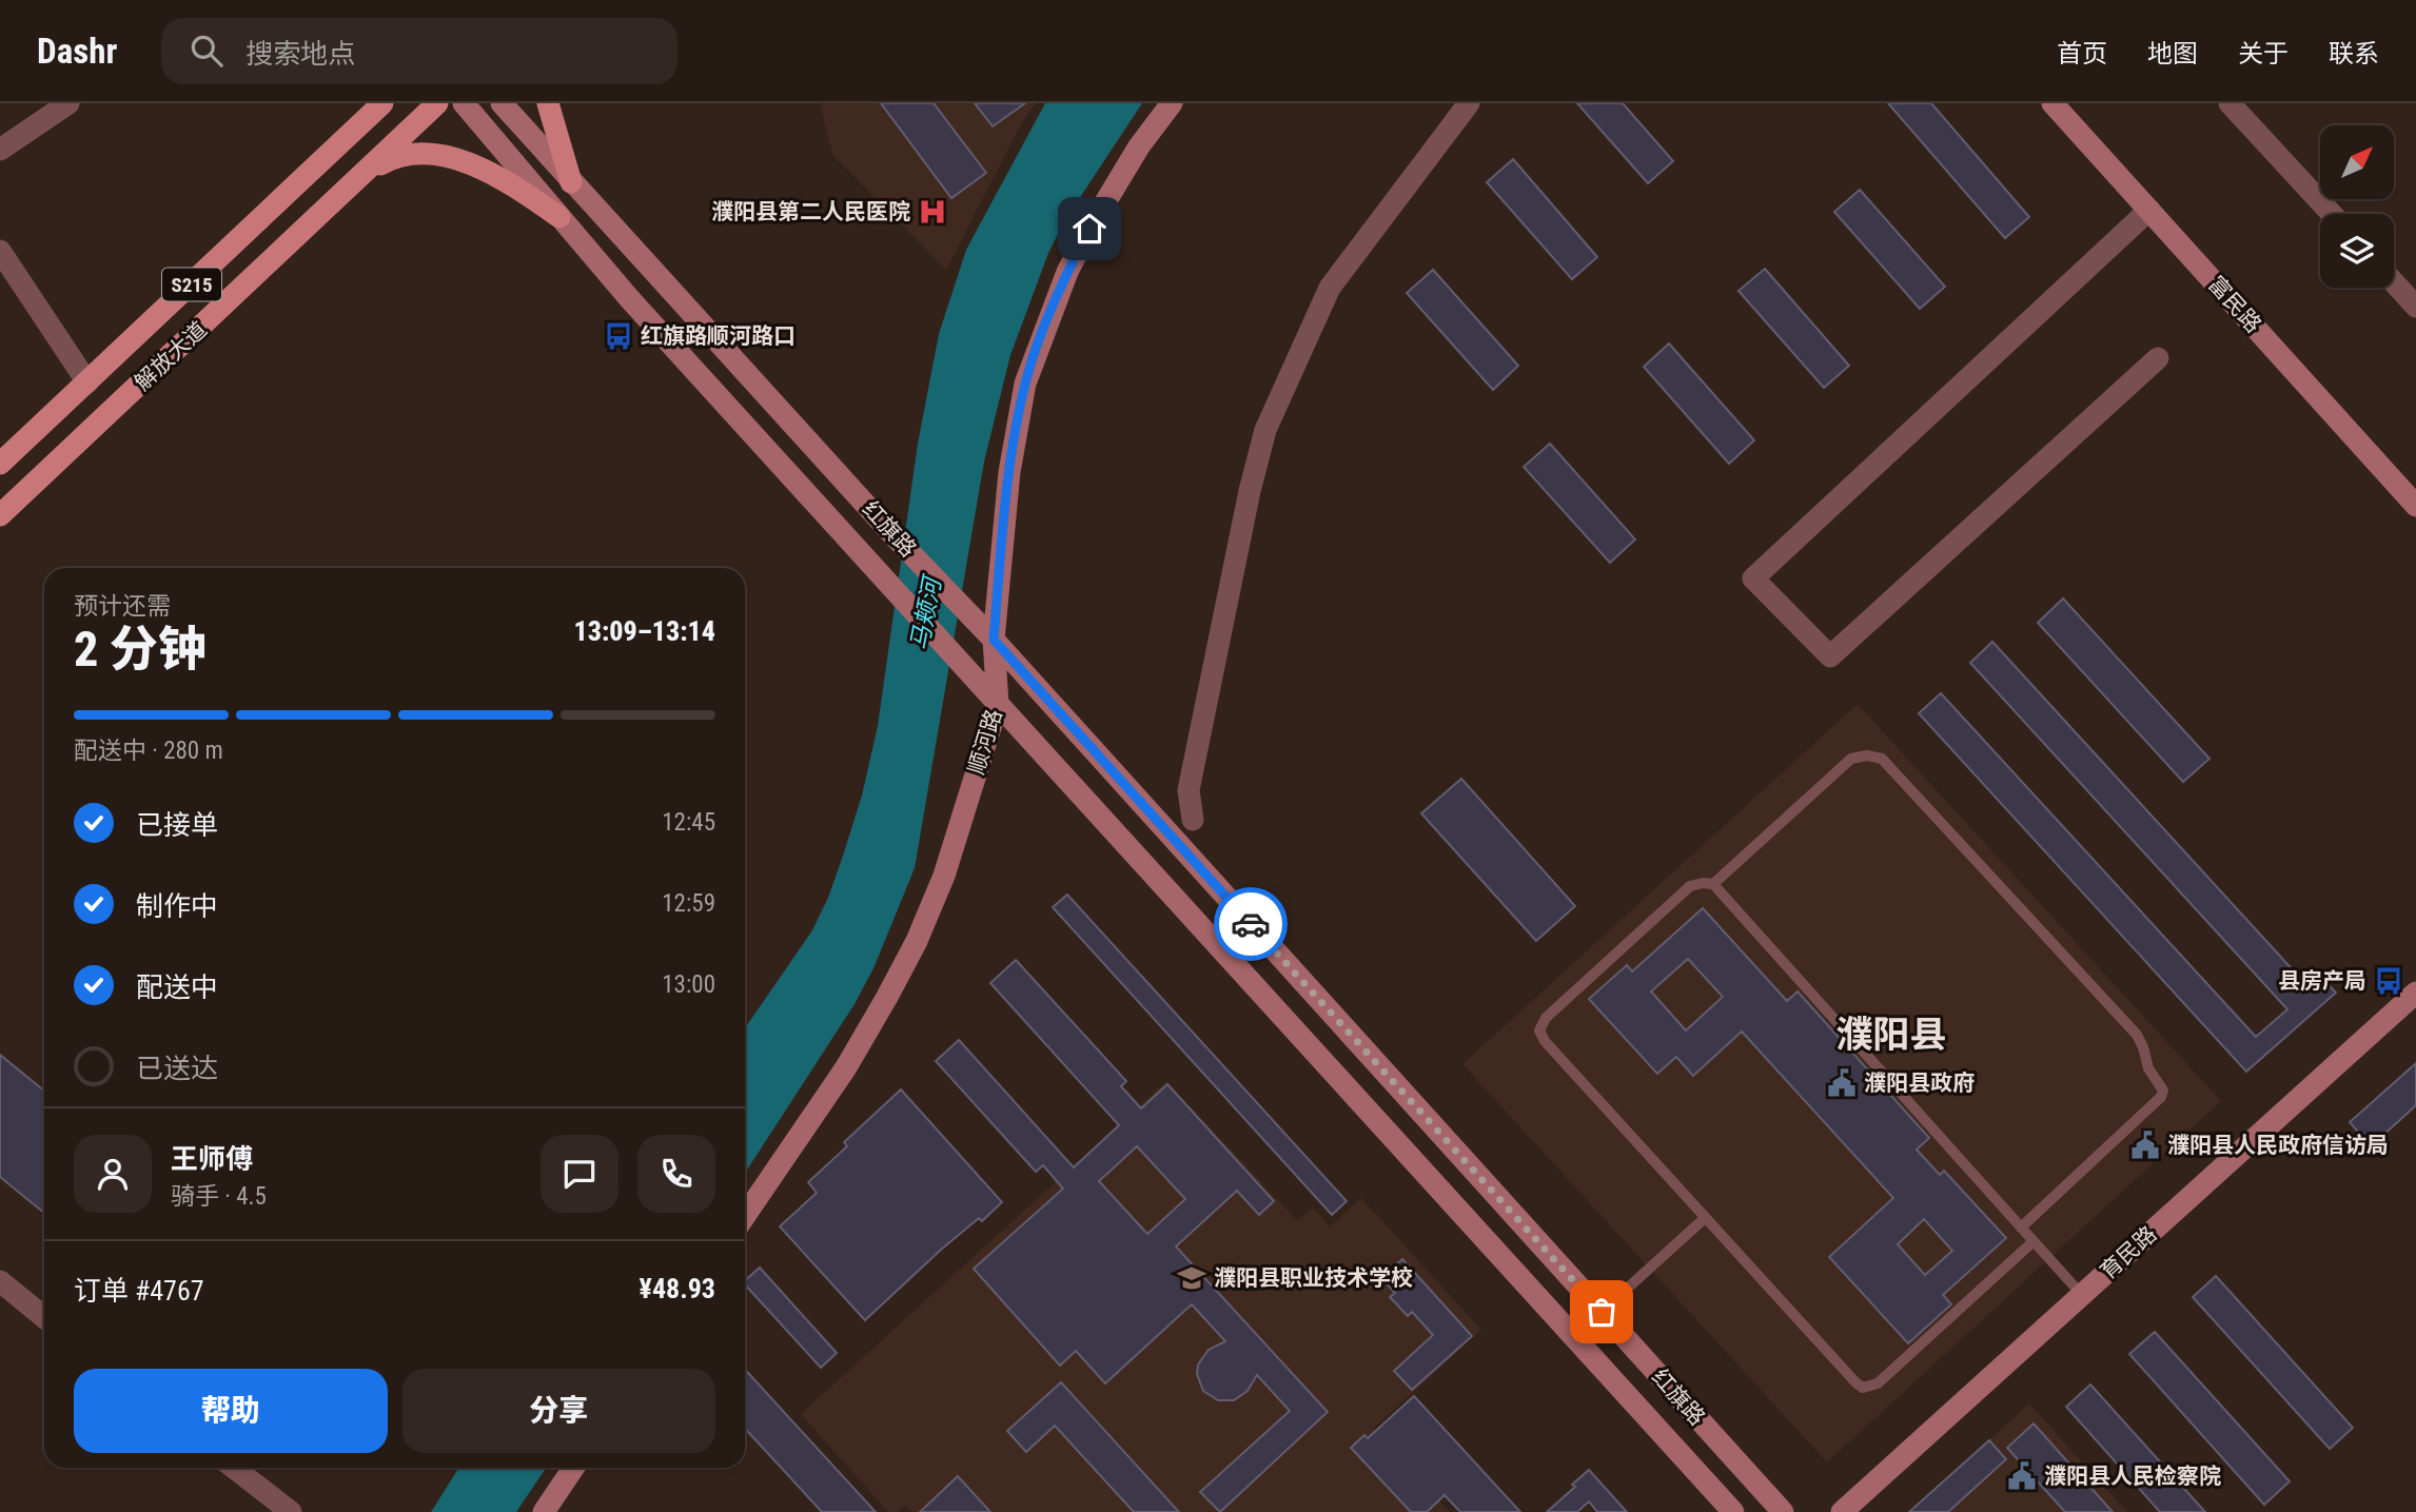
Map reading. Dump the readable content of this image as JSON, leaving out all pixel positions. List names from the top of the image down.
{
  "streets": {
    "main road": [
      "S215",
      "富民路",
      "解放大道",
      "红旗路",
      "顺河路",
      "育民路"
    ]
  },
  "crossings": [
    ["红旗路", "顺河路"]
  ],
  "districts": ["濮阳县"],
  "water": ["马颊河"],
  "places": {
    "hospital": ["濮阳县第二人民医院"],
    "bus stop": ["红旗路顺河路口", "县房产局"],
    "public building": ["濮阳县政府", "濮阳县人民政府信访局", "濮阳县人民检察院"],
    "school or university": ["濮阳县职业技术学校"]
  },
  "north": "top right",
  "page": {
    "header": "Dashr",
    "search": "搜索地点",
    "nav": [
      "首页",
      "地图",
      "关于",
      "联系"
    ],
    "heading": ["2 分钟", "预计还需", "13:09–13:14"],
    "panel": [
      "王师傅",
      "骑手 · 4.5",
      "订单 #4767",
      "¥48.93"
    ],
    "bar": "配送中 · 280 m",
    "list": [
      ["已接单", "12:45"],
      ["制作中", "12:59"],
      ["配送中", "13:00"],
      "已送达"
    ],
    "buttons": ["帮助", "分享"]
  }
}
